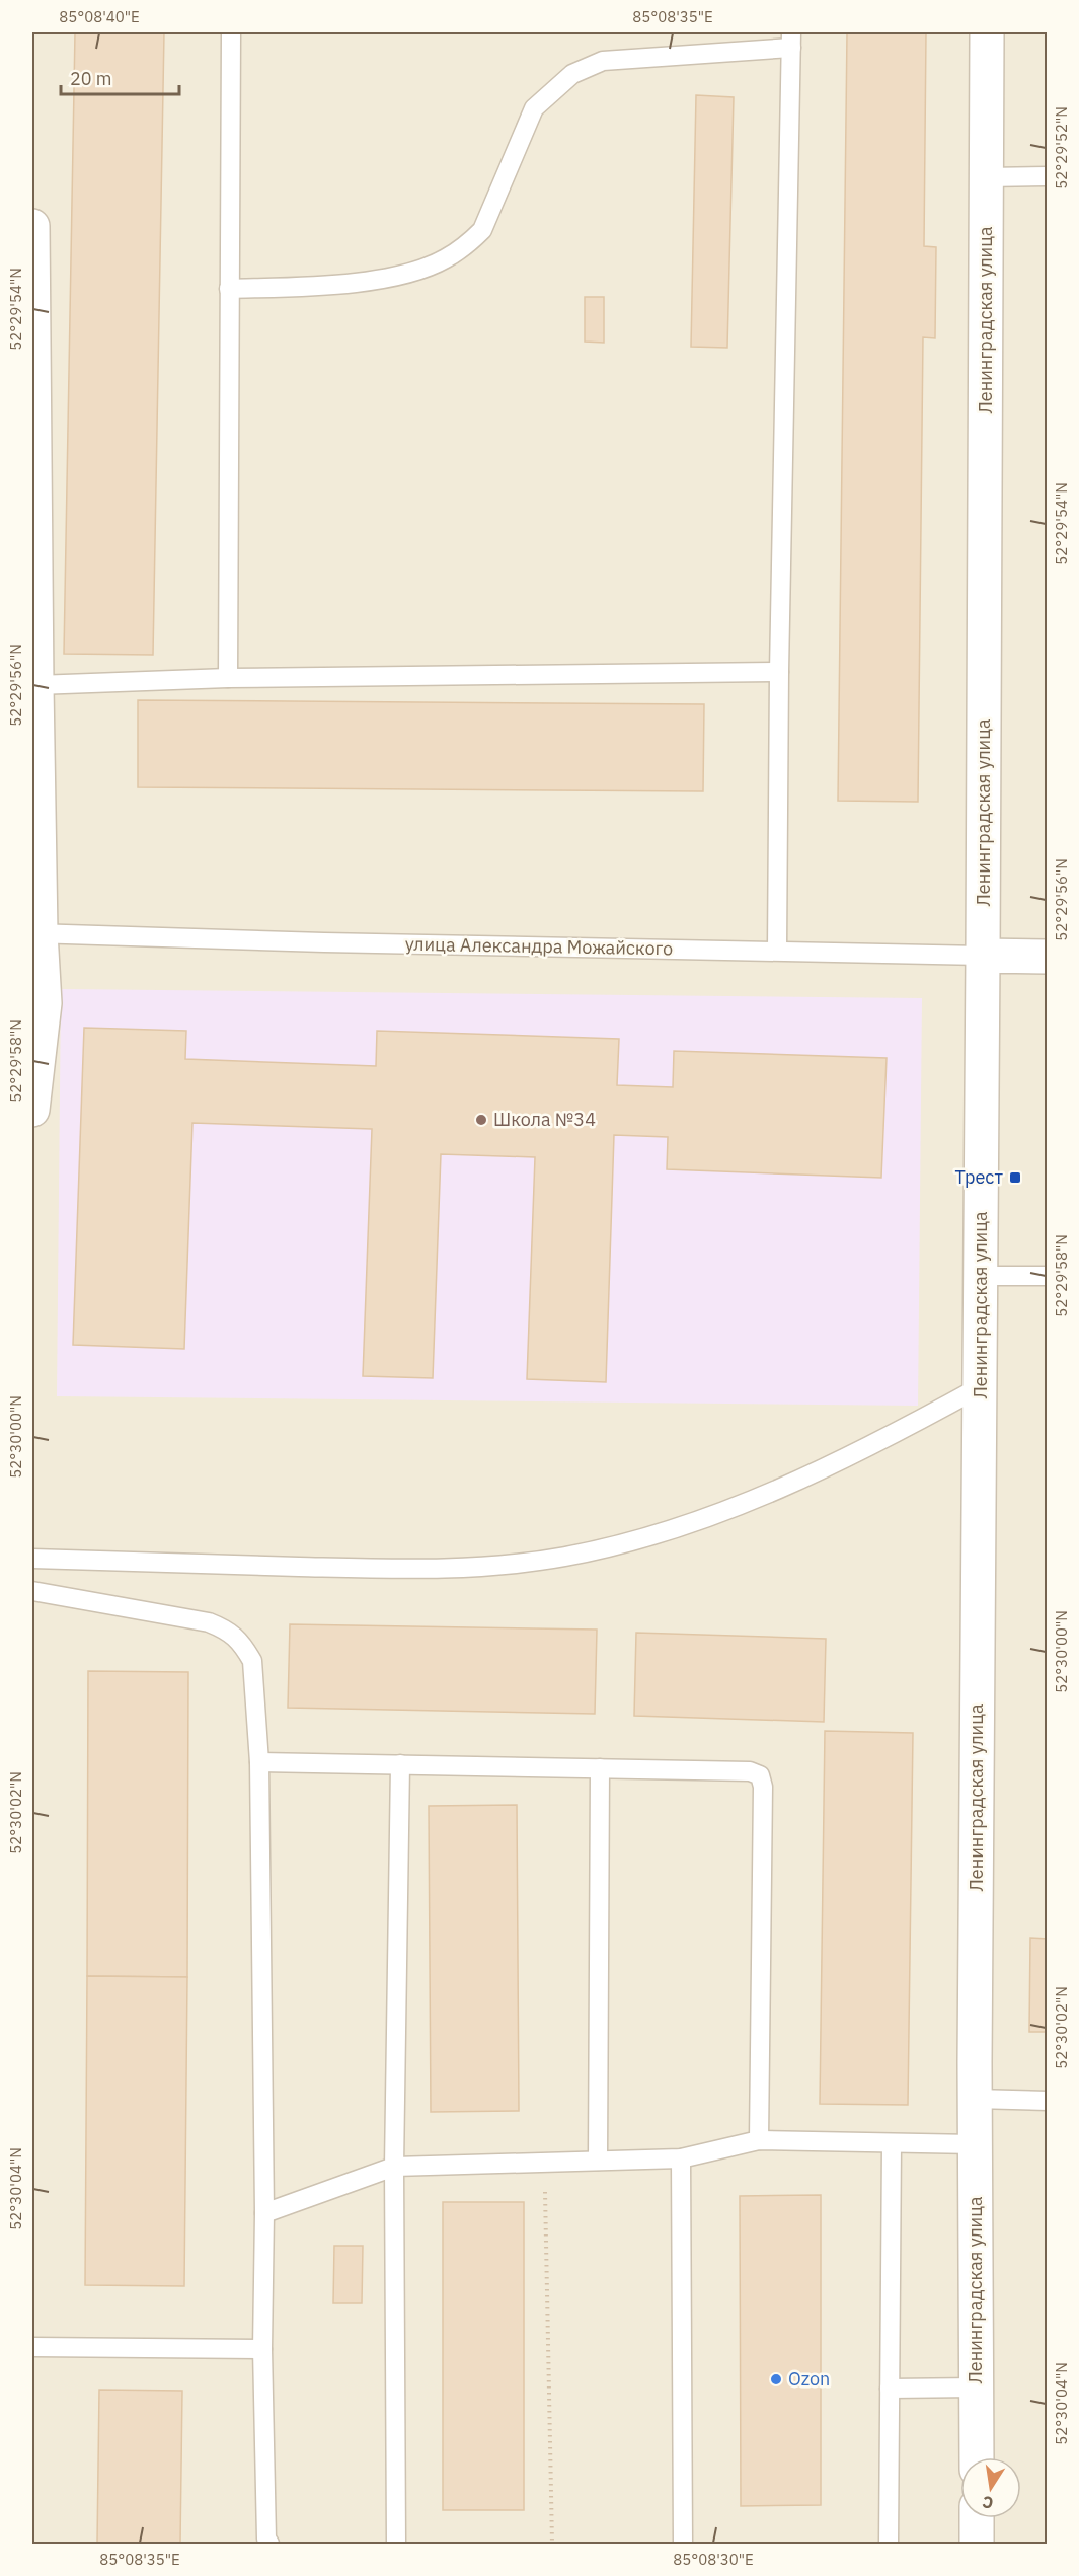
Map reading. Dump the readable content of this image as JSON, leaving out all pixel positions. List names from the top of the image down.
{
  "streets": {
    "street": ["Ленинградская улица", "улица Александра Можайского"]
  },
  "crossings": [
    ["Ленинградская улица", "улица Александра Можайского"]
  ],
  "places": {
    "other": ["Школа №34", "Ozon"],
    "transit": ["Трест"]
  },
  "scale_bar": "20 m",
  "north": "bottom",
  "coordinates": [
    "85°08'40\"E",
    "85°08'35\"E",
    "52°29'52\"N",
    "52°29'54\"N",
    "52°29'56\"N",
    "52°29'58\"N",
    "52°30'00\"N",
    "52°30'02\"N",
    "52°30'04\"N",
    "85°08'30\"E"
  ]
}
